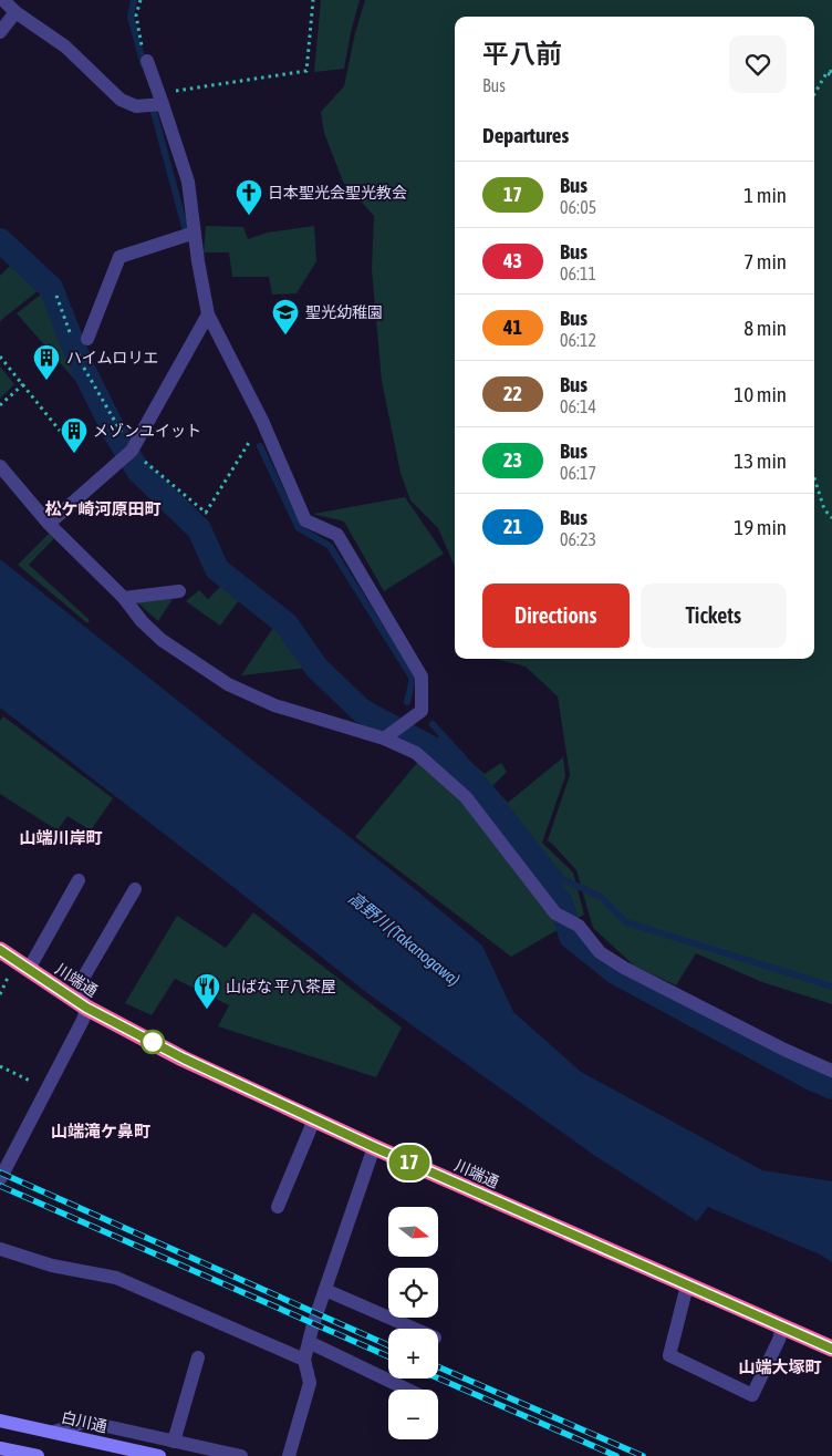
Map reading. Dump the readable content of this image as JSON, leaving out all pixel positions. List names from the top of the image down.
{
  "streets": {
    "highway": ["川端通"],
    "street": ["白川通"]
  },
  "districts": [
    "松ケ崎河原田町",
    "山端川岸町",
    "山端滝ケ鼻町",
    "山端大塚町"
  ],
  "water": ["高野川 (Takanogawa)"],
  "places": {
    "church": ["日本聖光会聖光教会"],
    "school or university": ["聖光幼稚園"],
    "building": ["ハイムロリエ", "メゾンユイット"],
    "restaurant": ["山ばな 平八茶屋"]
  },
  "lines": ["bus line 17"],
  "north": "right",
  "page": {
    "on_map": "17",
    "heading": [
      ["平八前", "Bus"],
      "Departures"
    ],
    "list": [
      {
        "mark": "17",
        "name": "Bus",
        "note": "06:05",
        "value": "1 min"
      },
      {
        "mark": "43",
        "name": "Bus",
        "note": "06:11",
        "value": "7 min"
      },
      {
        "mark": "41",
        "name": "Bus",
        "note": "06:12",
        "value": "8 min"
      },
      {
        "mark": "22",
        "name": "Bus",
        "note": "06:14",
        "value": "10 min"
      },
      {
        "mark": "23",
        "name": "Bus",
        "note": "06:17",
        "value": "13 min"
      },
      {
        "mark": "21",
        "name": "Bus",
        "note": "06:23",
        "value": "19 min"
      }
    ],
    "buttons": ["Directions", "Tickets"],
    "map_buttons": ["+", "−"]
  }
}
